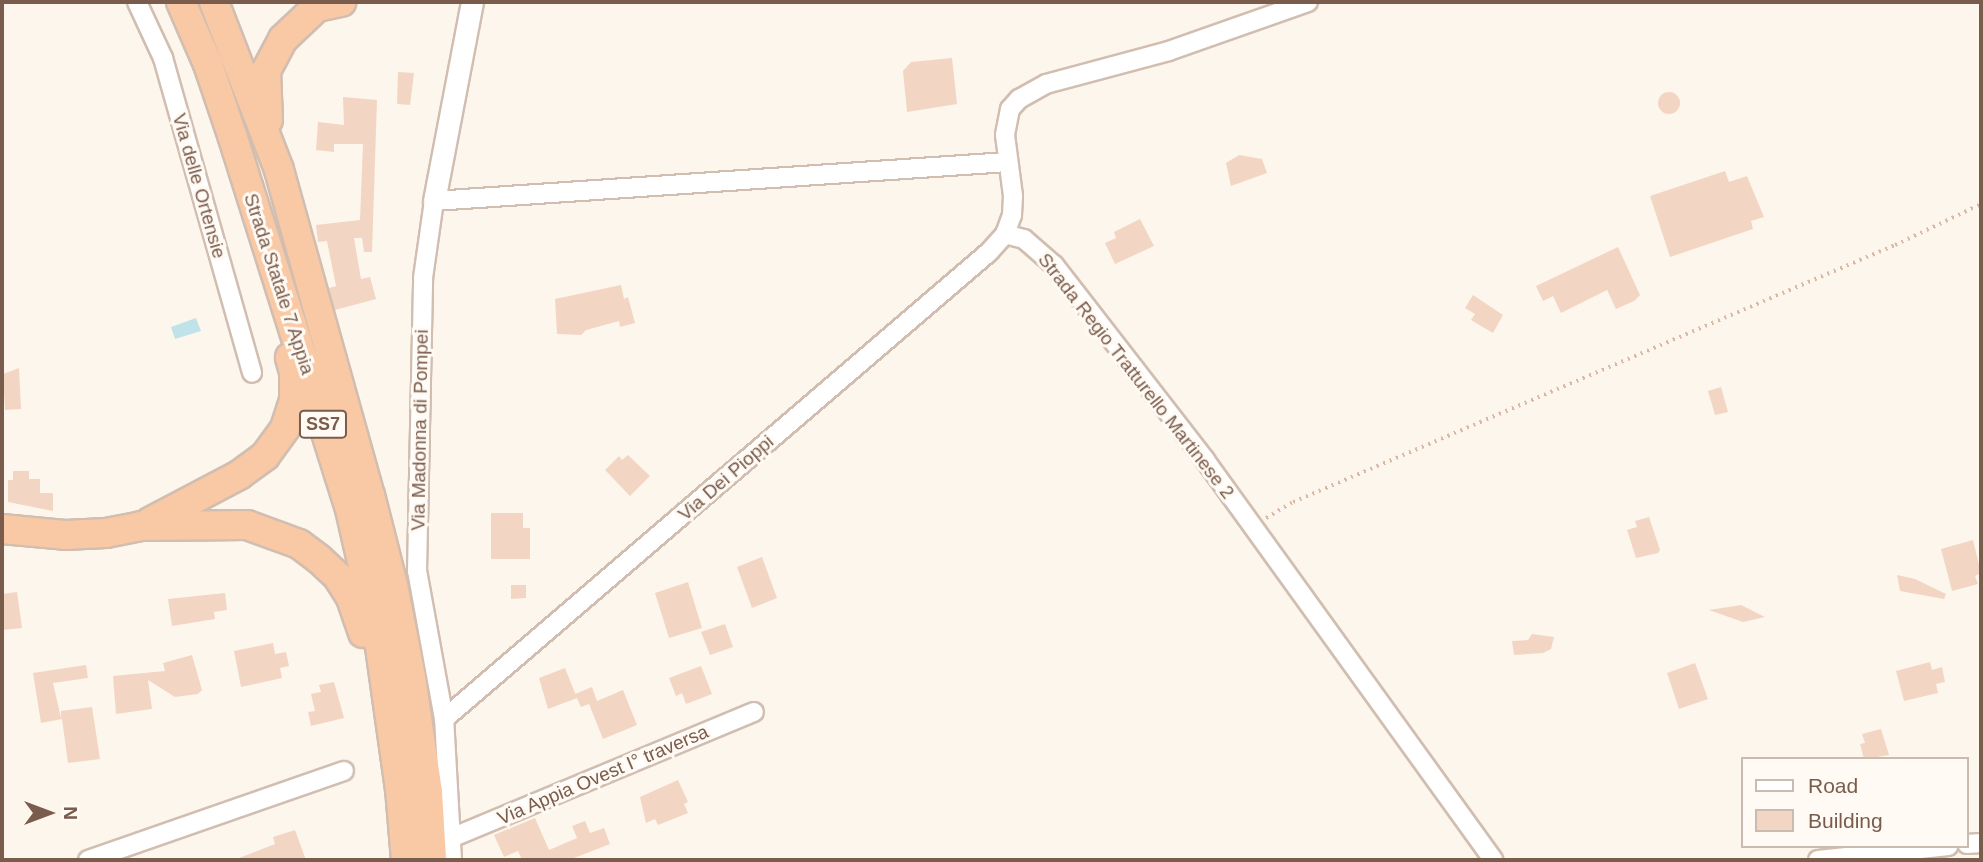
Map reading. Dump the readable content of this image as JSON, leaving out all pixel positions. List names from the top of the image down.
{
  "streets": {
    "highway": ["Strada Statale 7 Appia", "SS7"],
    "street": [
      "Via delle Ortensie",
      "Strada Regio Tratturello Martinese 2",
      "Via Madonna di Pompei",
      "Via Dei Pioppi",
      "Via Appia Ovest I° traversa"
    ]
  },
  "crossings": [
    ["Strada Regio Tratturello Martinese 2", "Via Dei Pioppi"],
    ["Via Madonna di Pompei", "Via Dei Pioppi"],
    ["Via Madonna di Pompei", "Via Appia Ovest I° traversa"]
  ],
  "legend": ["Road", "Building"],
  "north": "right"
}
